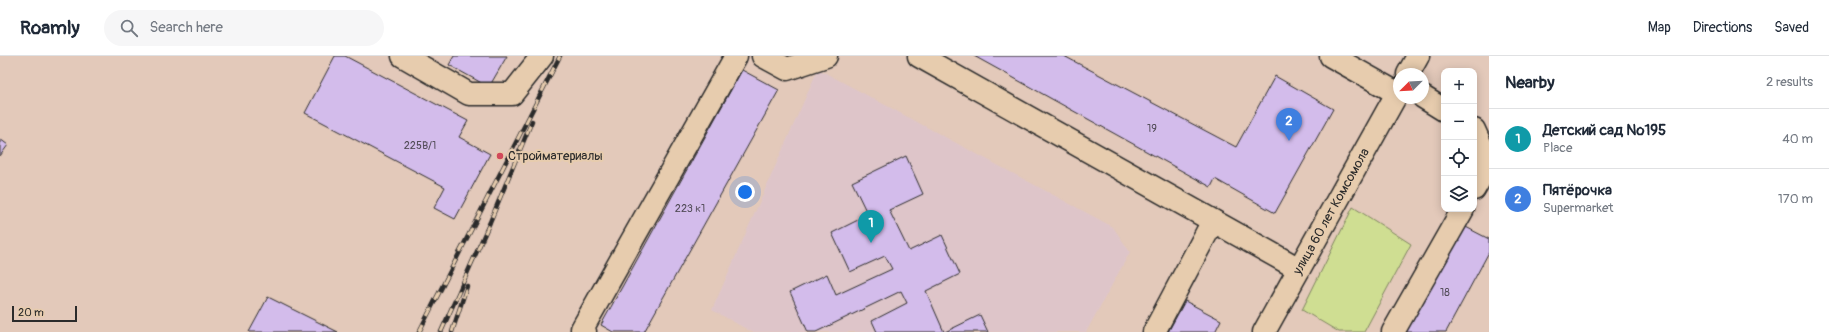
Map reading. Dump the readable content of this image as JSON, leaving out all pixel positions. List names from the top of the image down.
{
  "streets": {
    "street": ["улица 60 лет Комсомола"]
  },
  "places": ["Стройматериалы"],
  "house_numbers": [
    "19",
    "225В/1",
    "223 к1",
    "18"
  ],
  "scale_bar": "20 m",
  "north": "bottom left",
  "page": {
    "header": "Roamly",
    "search": "Search here",
    "nav": ["Map", "Directions", "Saved"],
    "heading": ["Nearby", "2 results"],
    "map_buttons": ["+", "−"],
    "pins": ["2", "1"],
    "list": [
      {
        "mark": "1",
        "name": "Детский сад №195",
        "note": "Place",
        "value": "40 m"
      },
      {
        "mark": "2",
        "name": "Пятёрочка",
        "note": "Supermarket",
        "value": "170 m"
      }
    ],
    "scale": "20 m"
  }
}
